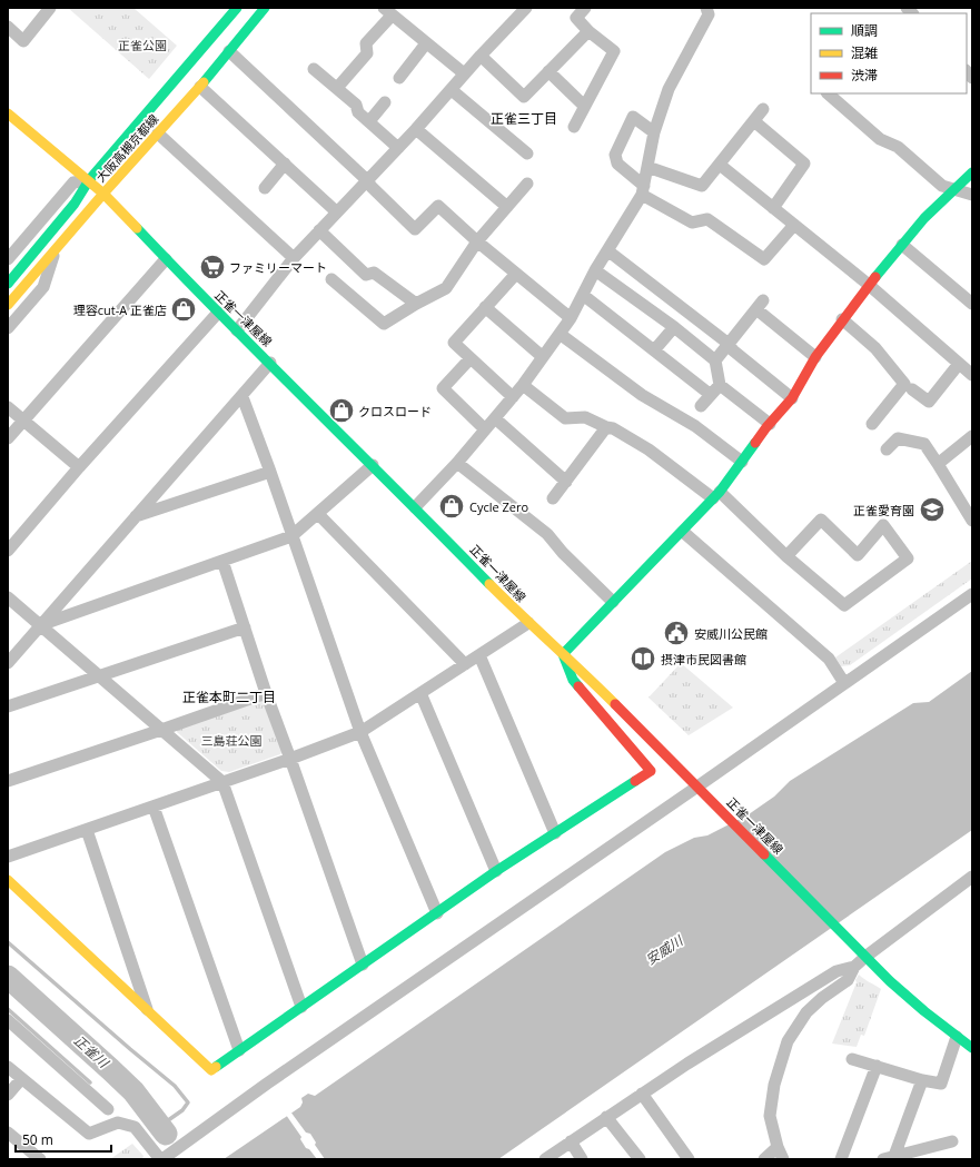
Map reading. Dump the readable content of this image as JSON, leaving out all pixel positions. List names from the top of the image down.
{
  "streets": {
    "main road": ["大阪高槻京都線", "正雀一津屋線"]
  },
  "crossings": [
    ["大阪高槻京都線", "正雀一津屋線"]
  ],
  "districts": ["正雀三丁目", "正雀本町二丁目"],
  "water": ["安威川", "正雀川"],
  "parks": ["正雀公園", "三島荘公園"],
  "places": {
    "supermarket": ["ファミリーマート"],
    "shop": ["理容cut-A 正雀店", "クロスロード", "Cycle Zero"],
    "school or university": ["正雀愛育園"],
    "public building": ["安威川公民館"],
    "library": ["摂津市民図書館"]
  },
  "legend": ["順調", "混雑", "渋滞"],
  "scale_bar": "50 m"
}
